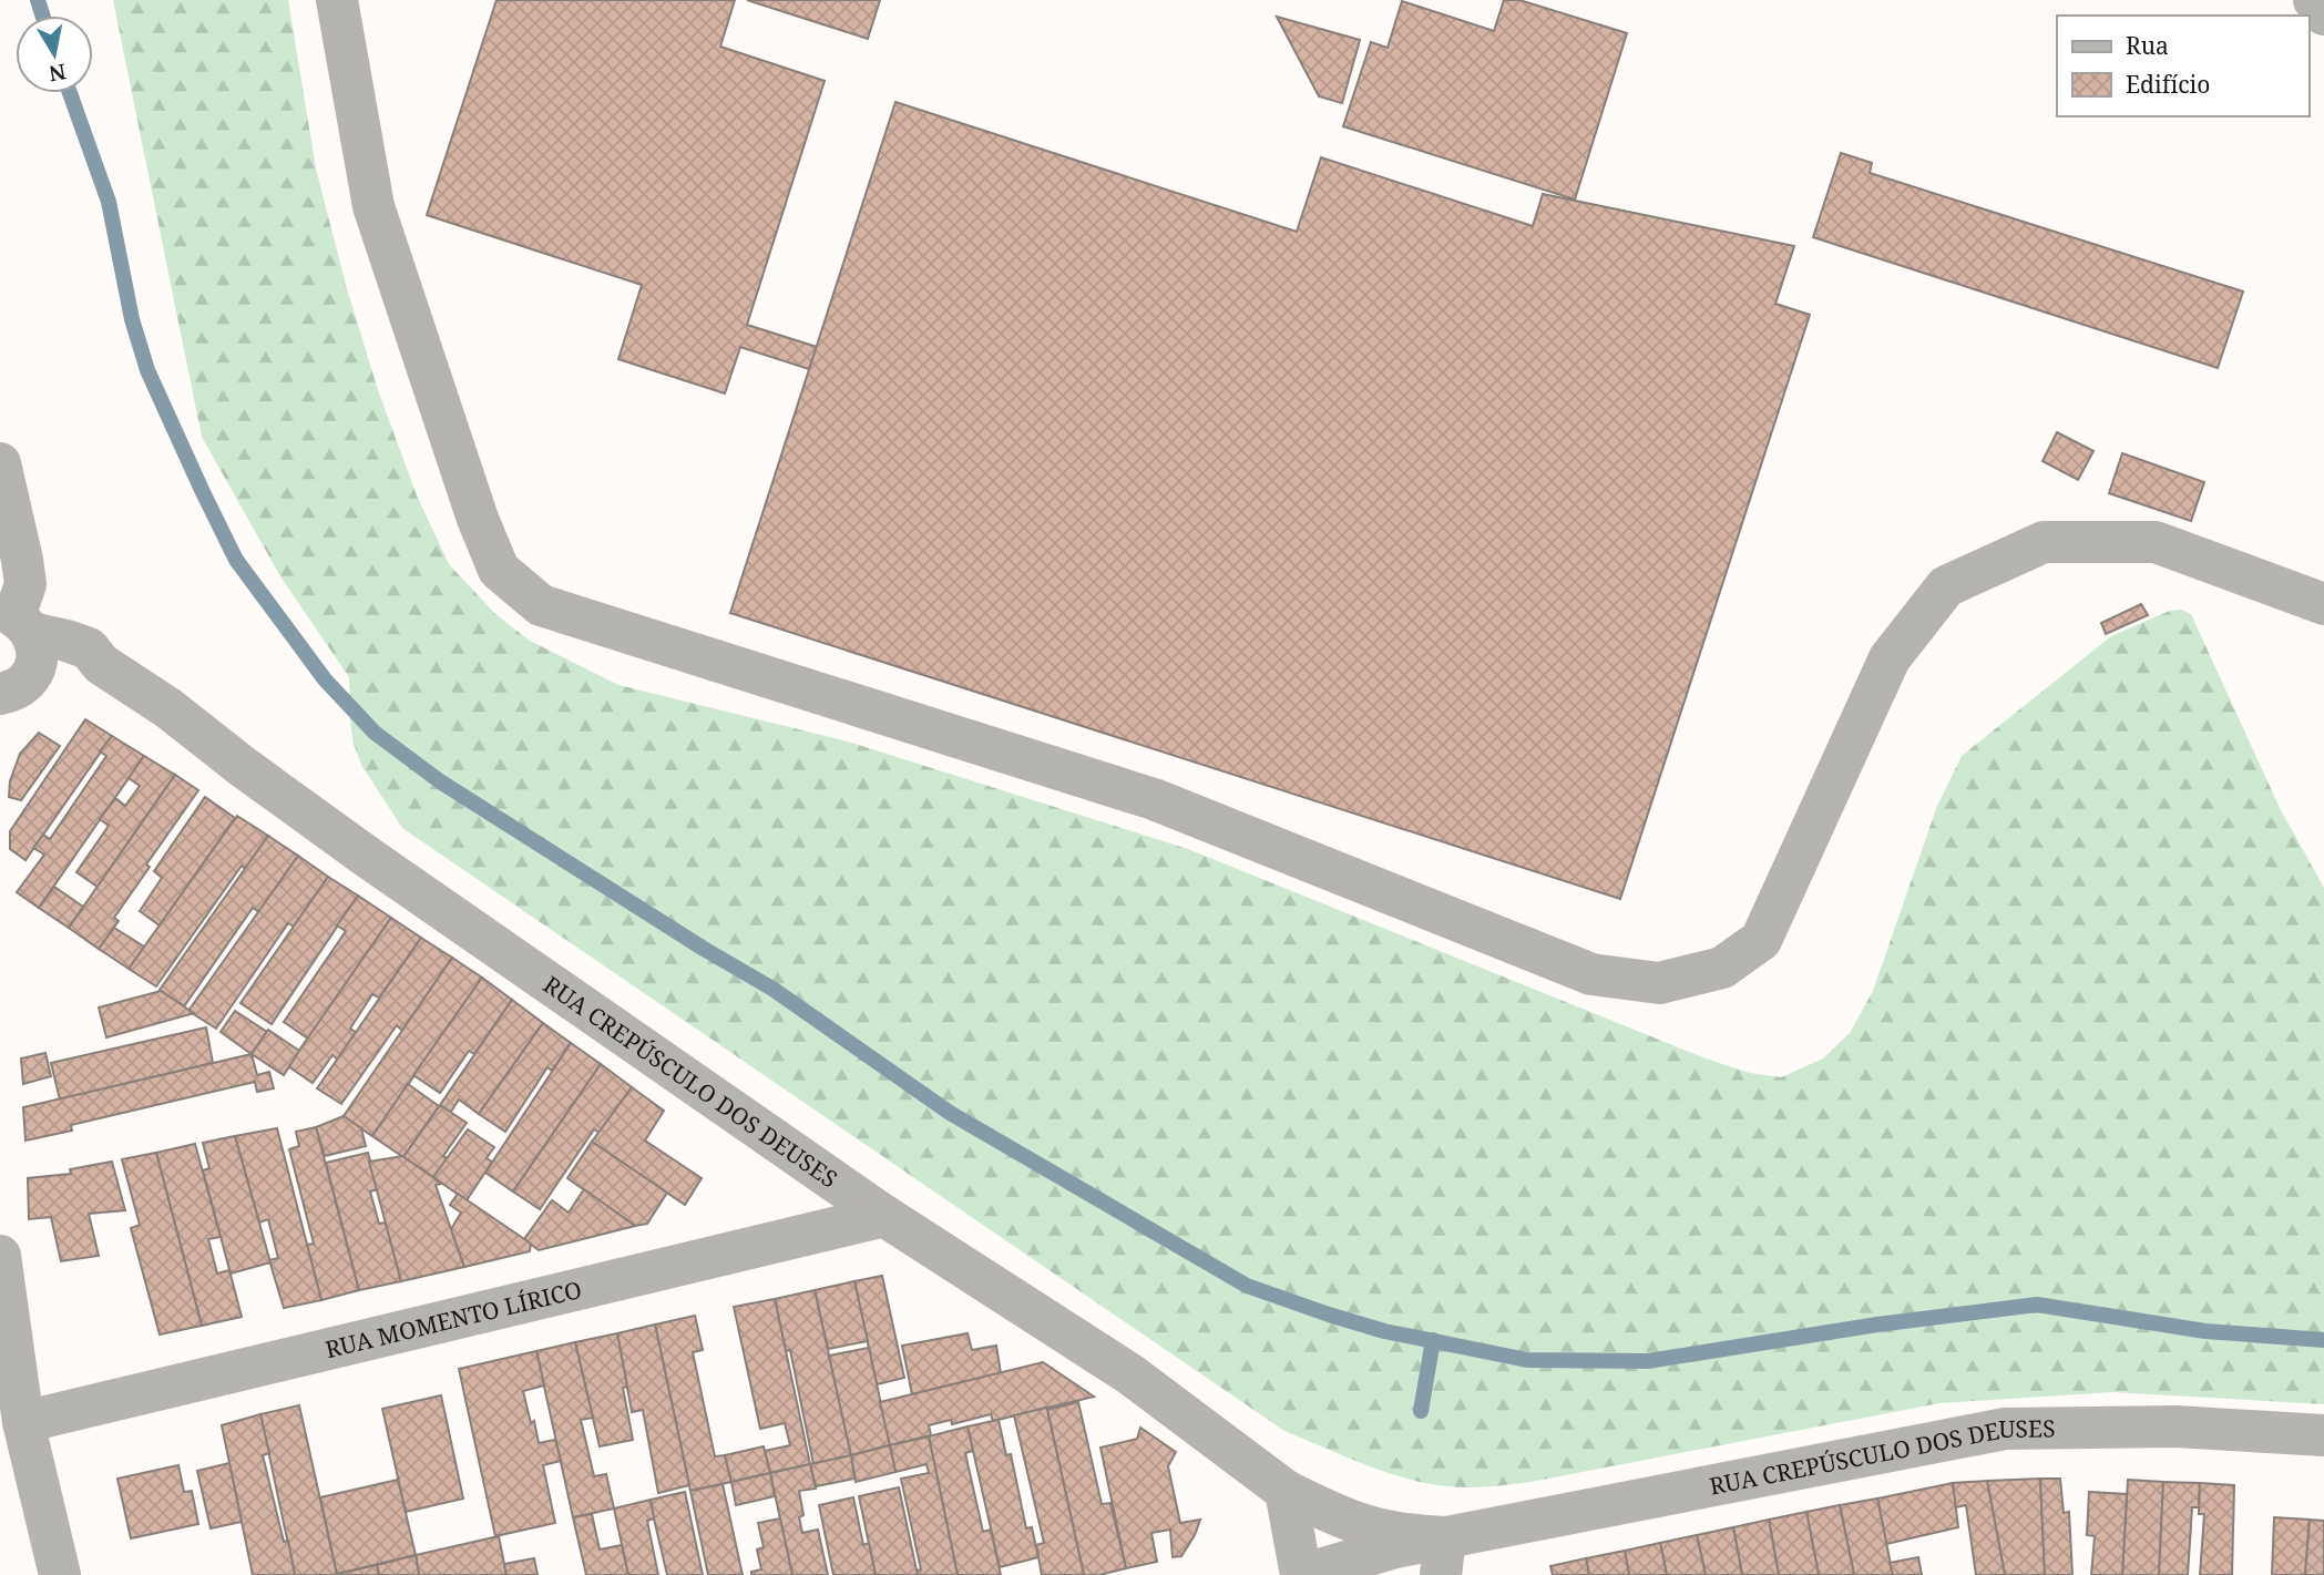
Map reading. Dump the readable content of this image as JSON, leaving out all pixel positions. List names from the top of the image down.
{
  "streets": {
    "street": ["RUA CREPÚSCULO DOS DEUSES", "RUA MOMENTO LÍRICO"]
  },
  "crossings": [
    ["RUA CREPÚSCULO DOS DEUSES", "RUA MOMENTO LÍRICO"]
  ],
  "legend": ["Rua", "Edifício"],
  "north": "bottom"
}
